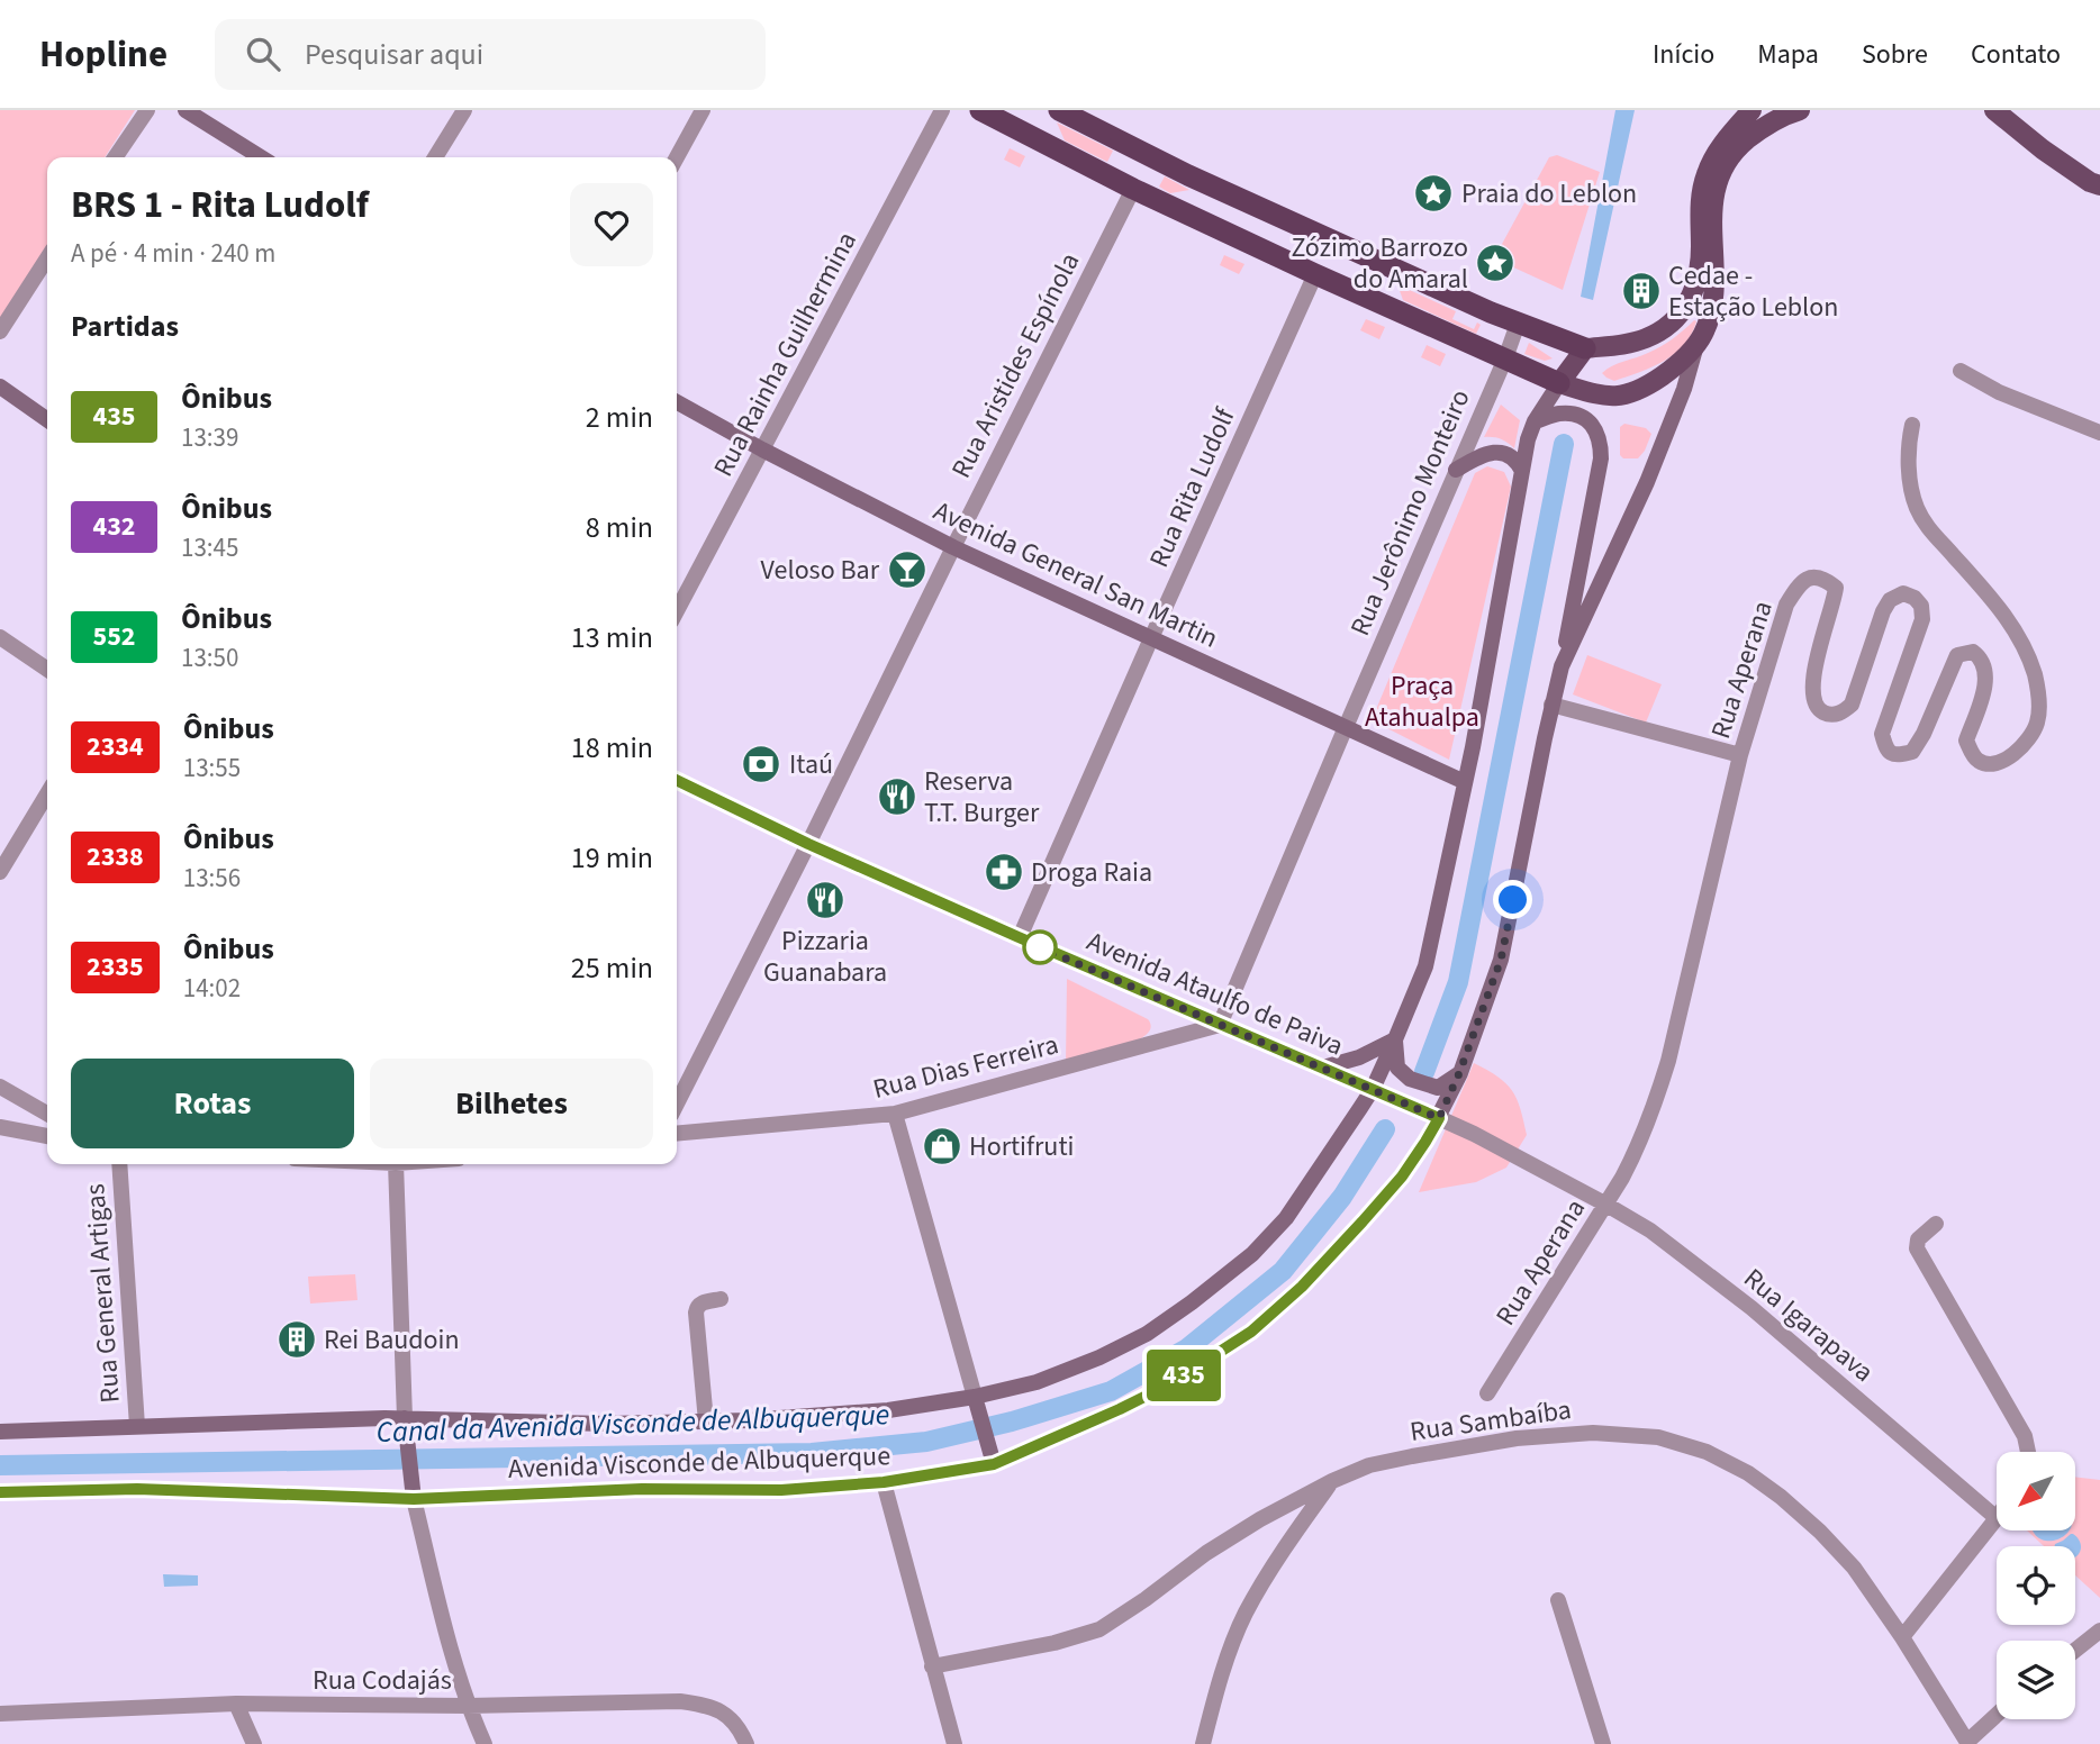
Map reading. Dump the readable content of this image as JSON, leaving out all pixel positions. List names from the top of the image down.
{
  "streets": {
    "main road": ["Avenida General San Martin", "Avenida Ataulfo de Paiva", "Avenida Visconde de Albuquerque"],
    "street": [
      "Rua Rainha Guilhermina",
      "Rua Aristides Espínola",
      "Rua Rita Ludolf",
      "Rua Jerônimo Monteiro",
      "Rua Aperana",
      "Rua Dias Ferreira",
      "Rua General Artigas",
      "Rua Igarapava",
      "Rua Sambaíba",
      "Rua Codajás"
    ]
  },
  "crossings": [
    ["Rua Rainha Guilhermina", "Avenida General San Martin"],
    ["Rua Aristides Espínola", "Avenida General San Martin"],
    ["Rua Aristides Espínola", "Avenida Ataulfo de Paiva"],
    ["Rua Rita Ludolf", "Avenida General San Martin"],
    ["Rua Rita Ludolf", "Avenida Ataulfo de Paiva"],
    ["Rua Jerônimo Monteiro", "Avenida General San Martin"],
    ["Rua Jerônimo Monteiro", "Avenida Ataulfo de Paiva"],
    ["Rua Jerônimo Monteiro", "Rua Dias Ferreira"],
    ["Avenida General San Martin", "Avenida Visconde de Albuquerque"],
    ["Rua Aperana", "Rua Igarapava"],
    ["Avenida Ataulfo de Paiva", "Rua Dias Ferreira"],
    ["Avenida Ataulfo de Paiva", "Rua Igarapava"],
    ["Avenida Ataulfo de Paiva", "Avenida Visconde de Albuquerque"],
    ["Rua General Artigas", "Avenida Visconde de Albuquerque"],
    ["Rua Igarapava", "Avenida Visconde de Albuquerque"]
  ],
  "water": ["Canal da Avenida Visconde de Albuquerque"],
  "parks": ["Praça Atahualpa"],
  "places": {
    "place": ["Praia do Leblon", "Zózimo Barrozo do Amaral"],
    "building": ["Cedae - Estação Leblon", "Rei Baudoin"],
    "bar": ["Veloso Bar"],
    "bank": ["Itaú"],
    "restaurant": ["Reserva T.T. Burger", "Pizzaria Guanabara"],
    "pharmacy": ["Droga Raia"],
    "shop": ["Hortifruti"]
  },
  "lines": ["bus line 435"],
  "north": "bottom left",
  "page": {
    "header": "Hopline",
    "search": "Pesquisar aqui",
    "nav": [
      "Início",
      "Mapa",
      "Sobre",
      "Contato"
    ],
    "on_map": "435",
    "heading": [
      ["BRS 1 - Rita Ludolf", "A pé · 4 min · 240 m"],
      "Partidas"
    ],
    "list": [
      {
        "mark": "435",
        "name": "Ônibus",
        "note": "13:39",
        "value": "2 min"
      },
      {
        "mark": "432",
        "name": "Ônibus",
        "note": "13:45",
        "value": "8 min"
      },
      {
        "mark": "552",
        "name": "Ônibus",
        "note": "13:50",
        "value": "13 min"
      },
      {
        "mark": "2334",
        "name": "Ônibus",
        "note": "13:55",
        "value": "18 min"
      },
      {
        "mark": "2338",
        "name": "Ônibus",
        "note": "13:56",
        "value": "19 min"
      },
      {
        "mark": "2335",
        "name": "Ônibus",
        "note": "14:02",
        "value": "25 min"
      }
    ],
    "buttons": ["Rotas", "Bilhetes"]
  }
}
